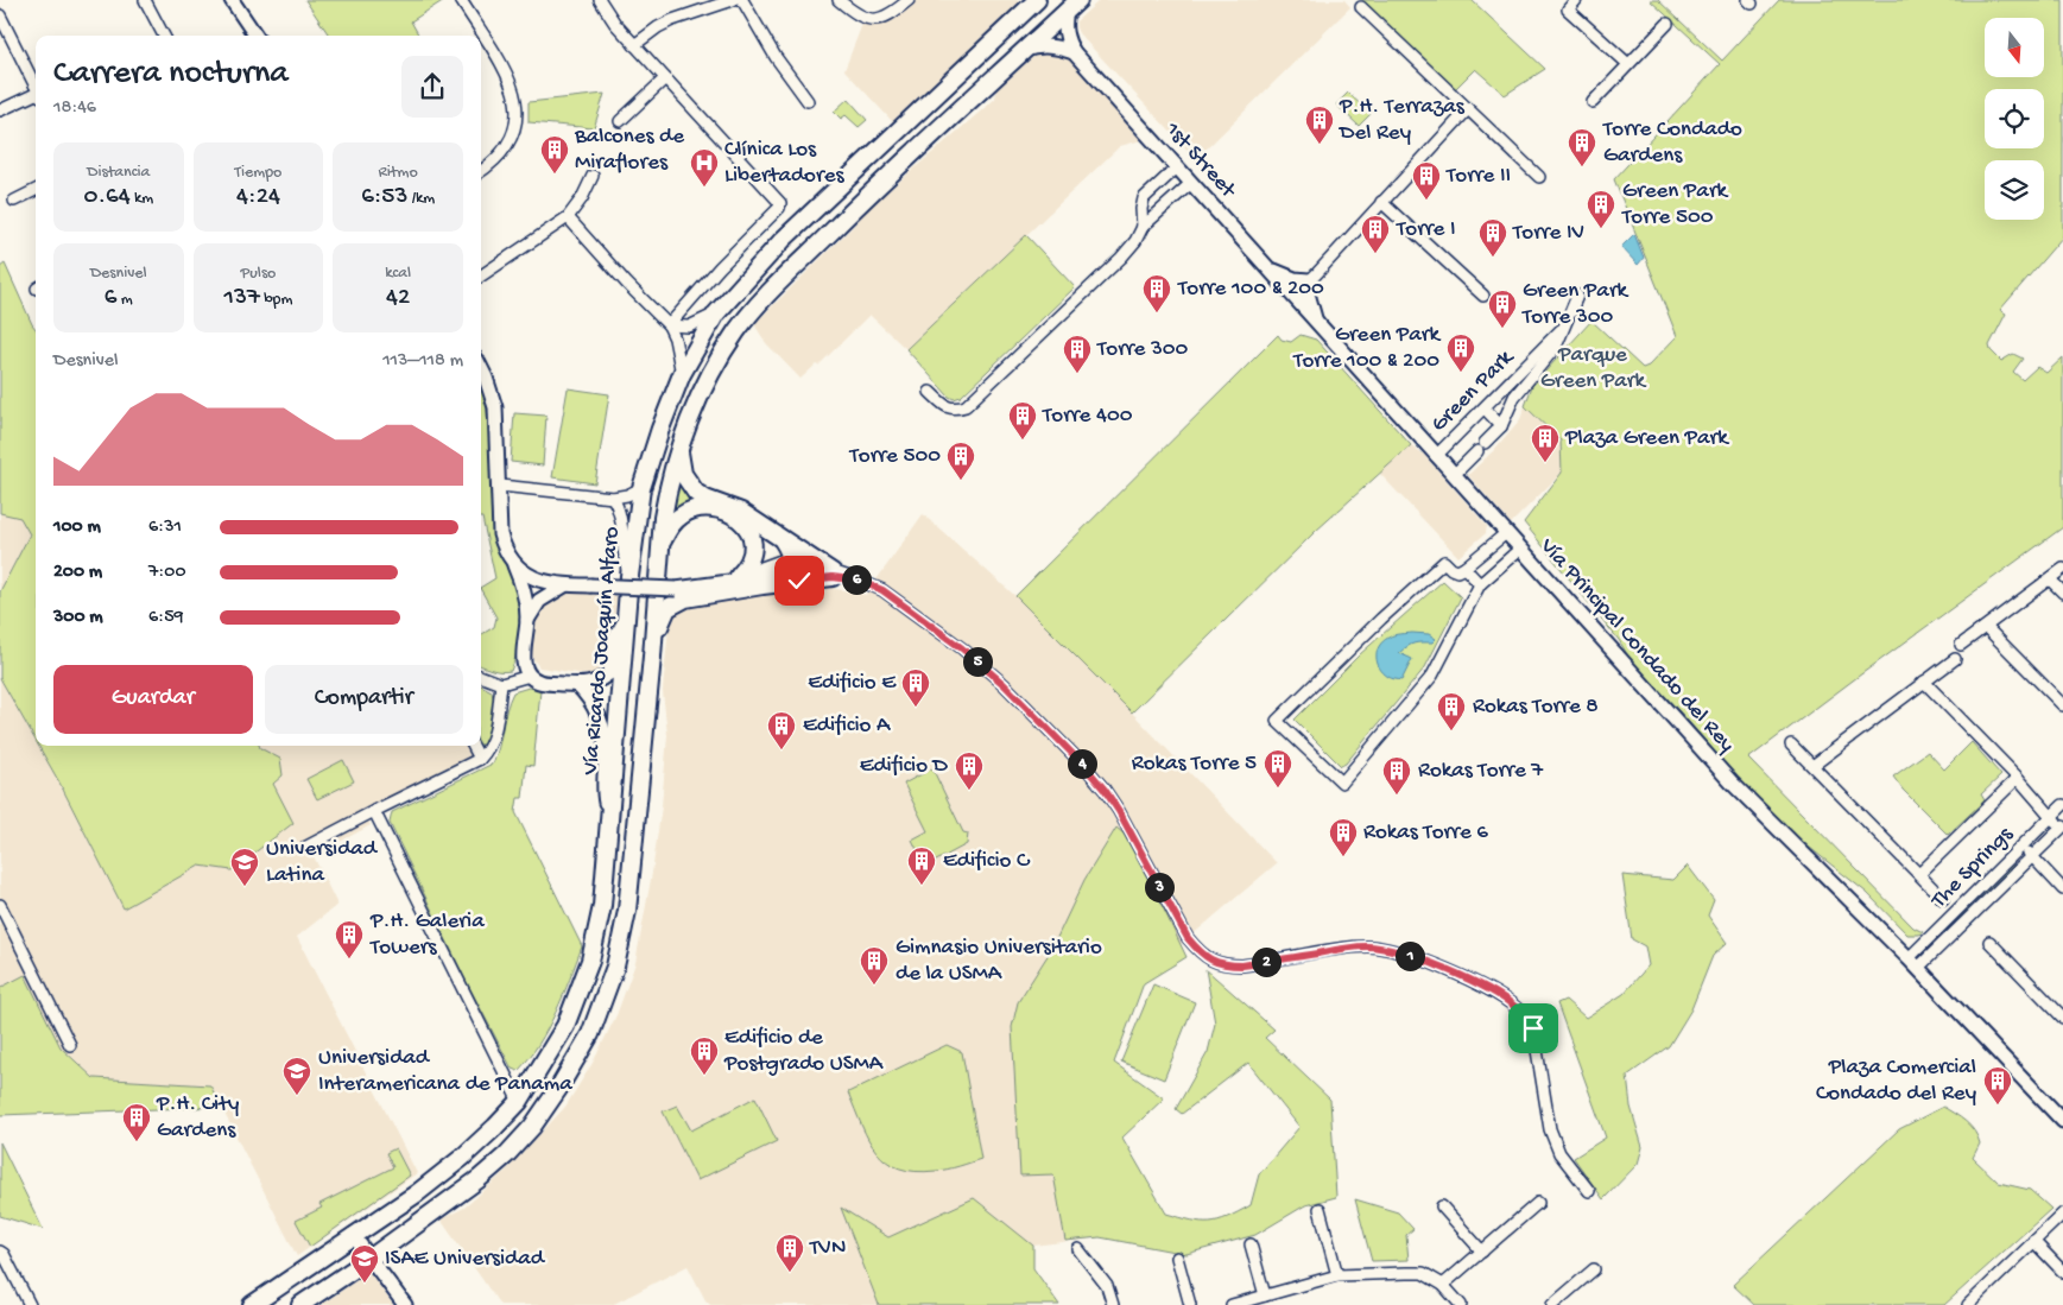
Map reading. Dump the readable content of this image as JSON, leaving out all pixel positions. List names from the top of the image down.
{
  "streets": {
    "main road": ["Vía Ricardo Joaquín Alfaro"],
    "street": [
      "1st Street",
      "Green Park",
      "Vía Principal Condado del Rey",
      "The Springs"
    ]
  },
  "crossings": [
    ["1st Street", "Vía Principal Condado del Rey"],
    ["Green Park", "Vía Principal Condado del Rey"],
    ["Vía Principal Condado del Rey", "The Springs"]
  ],
  "parks": ["Parque Green Park"],
  "places": {
    "building": [
      "P.H. Terrazas Del Rey",
      "Torre Condado Gardens",
      "Balcones de Miraflores",
      "Torre II",
      "Green Park Torre 500",
      "Torre I",
      "Torre IV",
      "Torre 100 & 200",
      "Green Park Torre 300",
      "Green Park Torre 100 & 200",
      "Torre 300",
      "Torre 400",
      "Plaza Green Park",
      "Torre 500",
      "Edificio E",
      "Rokas Torre 8",
      "Edificio A",
      "Rokas Torre 5",
      "Edificio D",
      "Rokas Torre 7",
      "Rokas Torre 6",
      "Edificio C",
      "P.H. Galeria Towers",
      "Gimnasio Universitario de la USMA",
      "Edificio de Postgrado USMA",
      "Plaza Comercial Condado del Rey",
      "P.H. City Gardens",
      "TVN"
    ],
    "hospital": ["Clínica Los Libertadores"],
    "school or university": ["Universidad Latina", "Universidad Interamericana de Panama", "ISAE Universidad"]
  },
  "north": "bottom",
  "page": {
    "heading": ["Carrera nocturna", "18:46"],
    "stats": [
      ["Distancia", "0.64 km"],
      ["Tiempo", "4:24"],
      ["Ritmo", "6:53 /km"],
      ["Desnivel", "6 m"],
      ["Pulso", "137 bpm"],
      ["kcal", "42"]
    ],
    "chart": ["Desnivel", "113–118 m"],
    "list": [
      {
        "name": "100 m",
        "note": "6:31"
      },
      {
        "name": "200 m",
        "note": "7:00"
      },
      {
        "name": "300 m",
        "note": "6:59"
      }
    ],
    "pins": [
      "6",
      "5",
      "4",
      "3",
      "1",
      "2"
    ],
    "buttons": ["Guardar", "Compartir"]
  }
}
